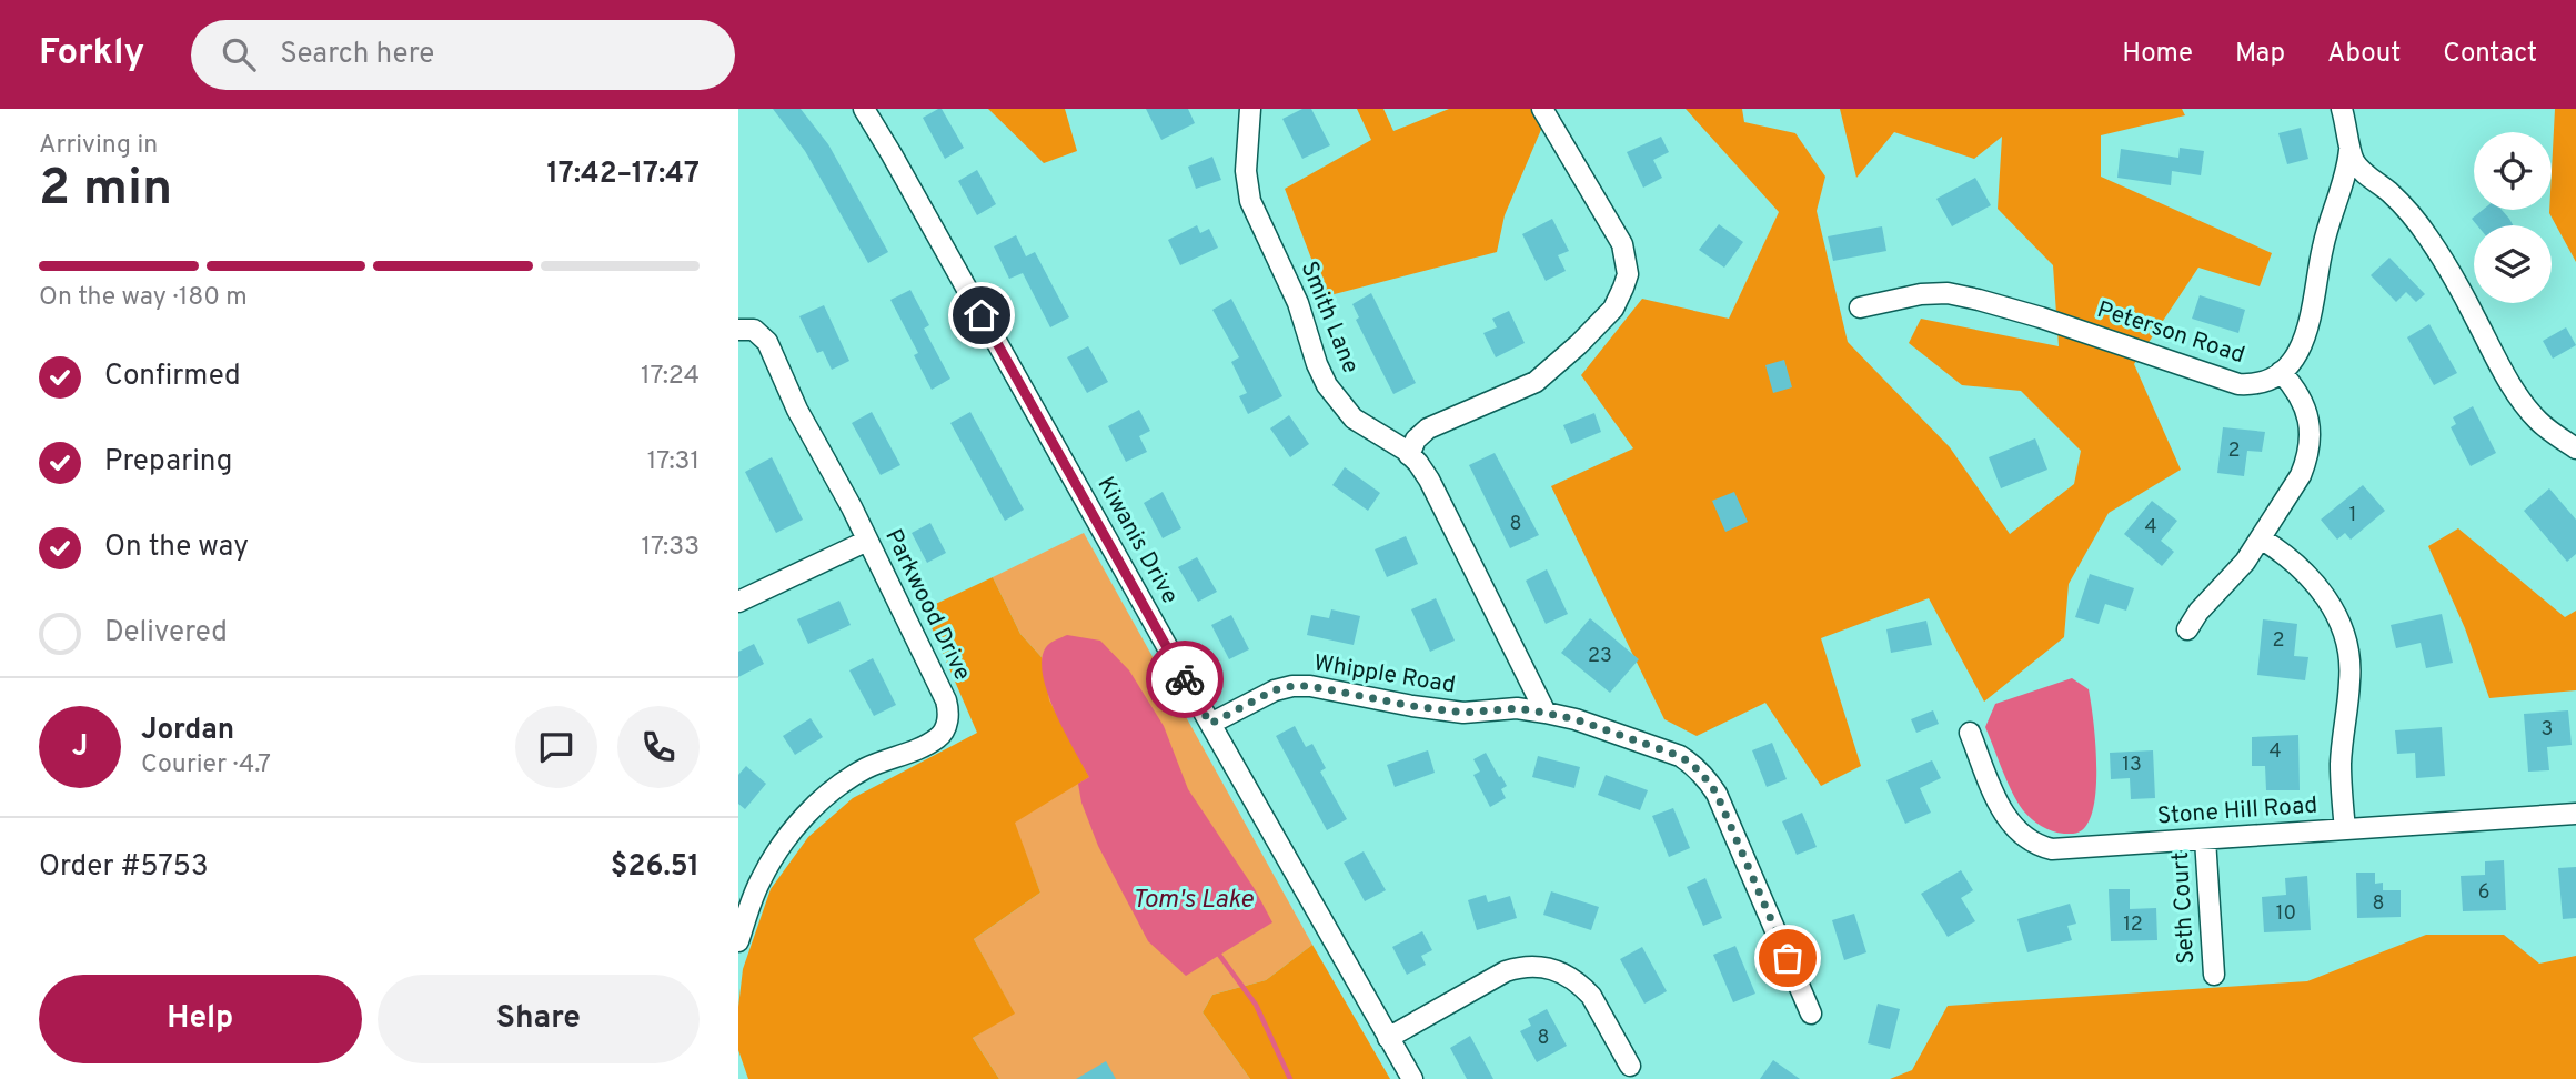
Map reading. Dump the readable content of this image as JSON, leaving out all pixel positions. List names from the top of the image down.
{
  "streets": {
    "street": [
      "Smith Lane",
      "Peterson Road",
      "Kiwanis Drive",
      "Parkwood Drive",
      "Whipple Road",
      "Stone Hill Road",
      "Seth Court"
    ]
  },
  "crossings": [
    ["Smith Lane", "Whipple Road"],
    ["Kiwanis Drive", "Whipple Road"],
    ["Stone Hill Road", "Seth Court"]
  ],
  "water": ["Tom's Lake"],
  "house_numbers": [
    "2",
    "1",
    "8",
    "4",
    "2",
    "23",
    "3",
    "4",
    "13",
    "6",
    "8",
    "10",
    "12",
    "8"
  ],
  "page": {
    "header": "Forkly",
    "search": "Search here",
    "nav": [
      "Home",
      "Map",
      "About",
      "Contact"
    ],
    "heading": ["2 min", "Arriving in", "17:42–17:47"],
    "panel": [
      "Jordan",
      "Courier · 4.7",
      "Order #5753",
      "$26.51"
    ],
    "bar": "On the way · 180 m",
    "list": [
      ["Confirmed", "17:24"],
      ["Preparing", "17:31"],
      ["On the way", "17:33"],
      "Delivered"
    ],
    "round": "J",
    "buttons": ["Help", "Share"]
  }
}
